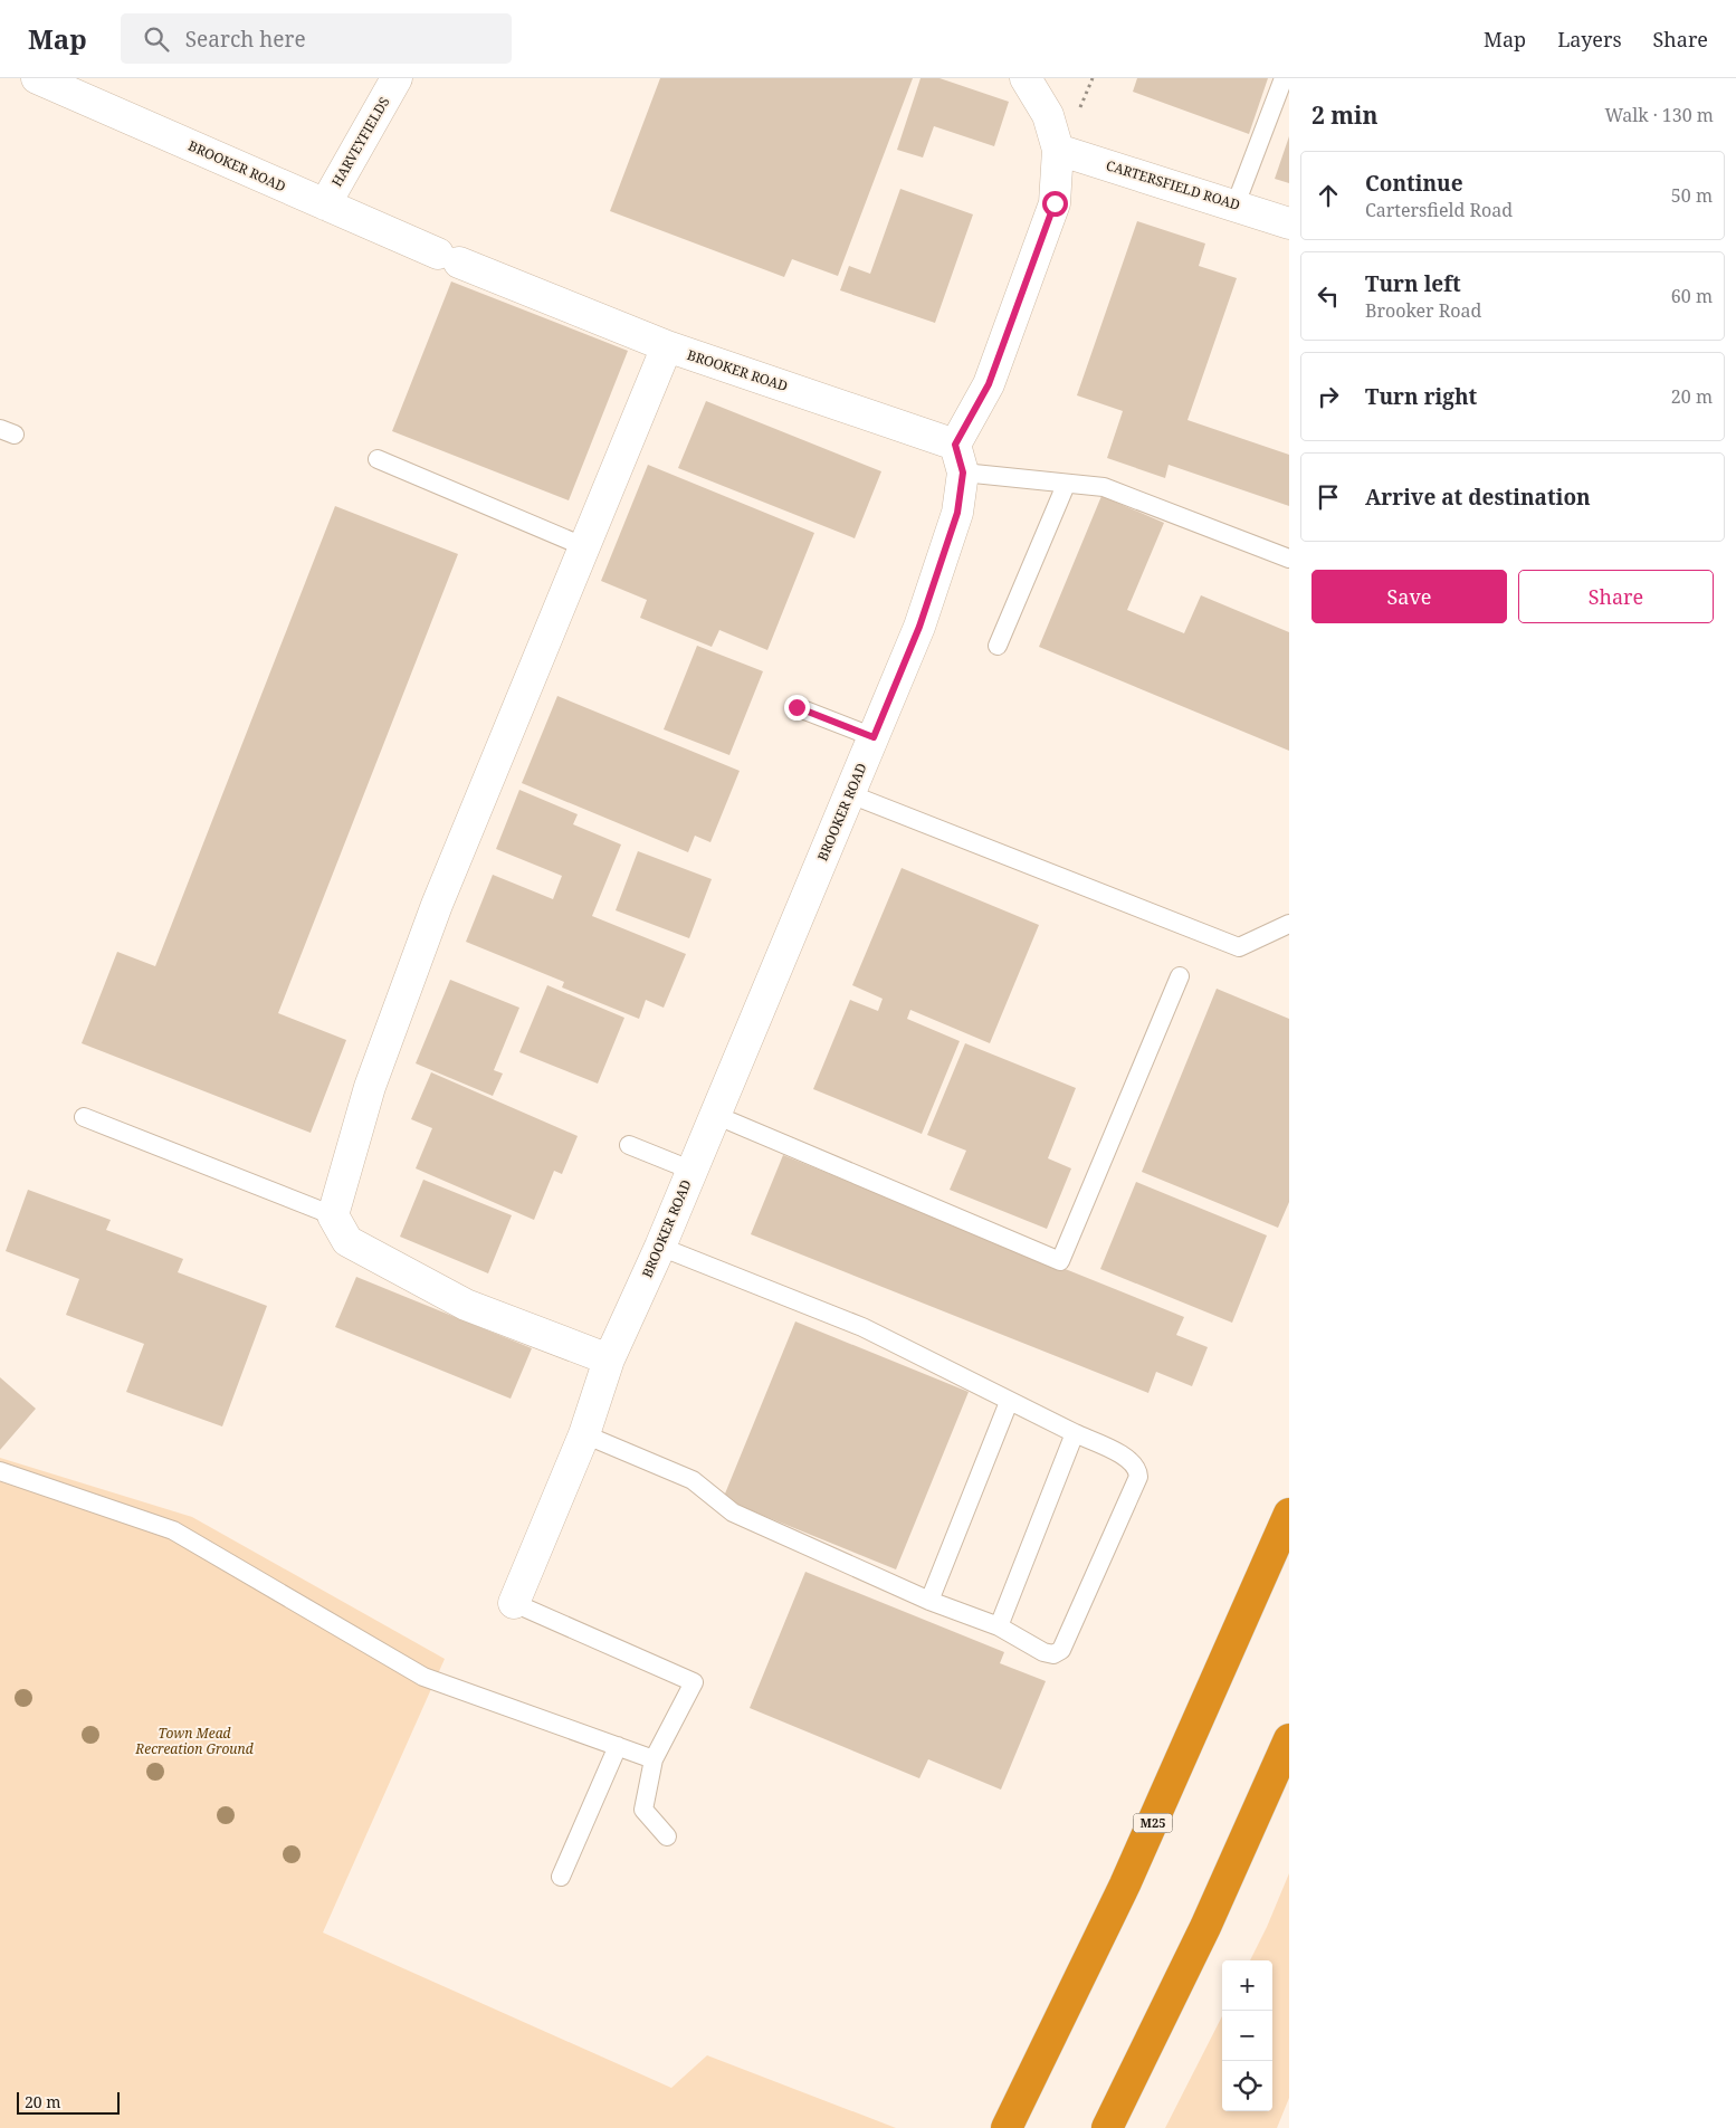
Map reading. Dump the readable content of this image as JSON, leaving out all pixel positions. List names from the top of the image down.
{
  "streets": {
    "highway": ["M25"],
    "street": ["HARVEYFIELDS", "BROOKER ROAD", "CARTERSFIELD ROAD"]
  },
  "crossings": [
    ["HARVEYFIELDS", "BROOKER ROAD"]
  ],
  "parks": ["Town Mead Recreation Ground"],
  "scale_bar": "20 m",
  "page": {
    "header": "Map",
    "search": "Search here",
    "nav": ["Map", "Layers", "Share"],
    "heading": ["2 min", "Walk · 130 m"],
    "list": [
      ["Continue", "Cartersfield Road", "50 m"],
      ["Turn left", "Brooker Road", "60 m"],
      ["Turn right", "20 m"],
      "Arrive at destination"
    ],
    "buttons": ["Save", "Share"],
    "map_buttons": ["+", "−"],
    "scale": "20 m"
  }
}
